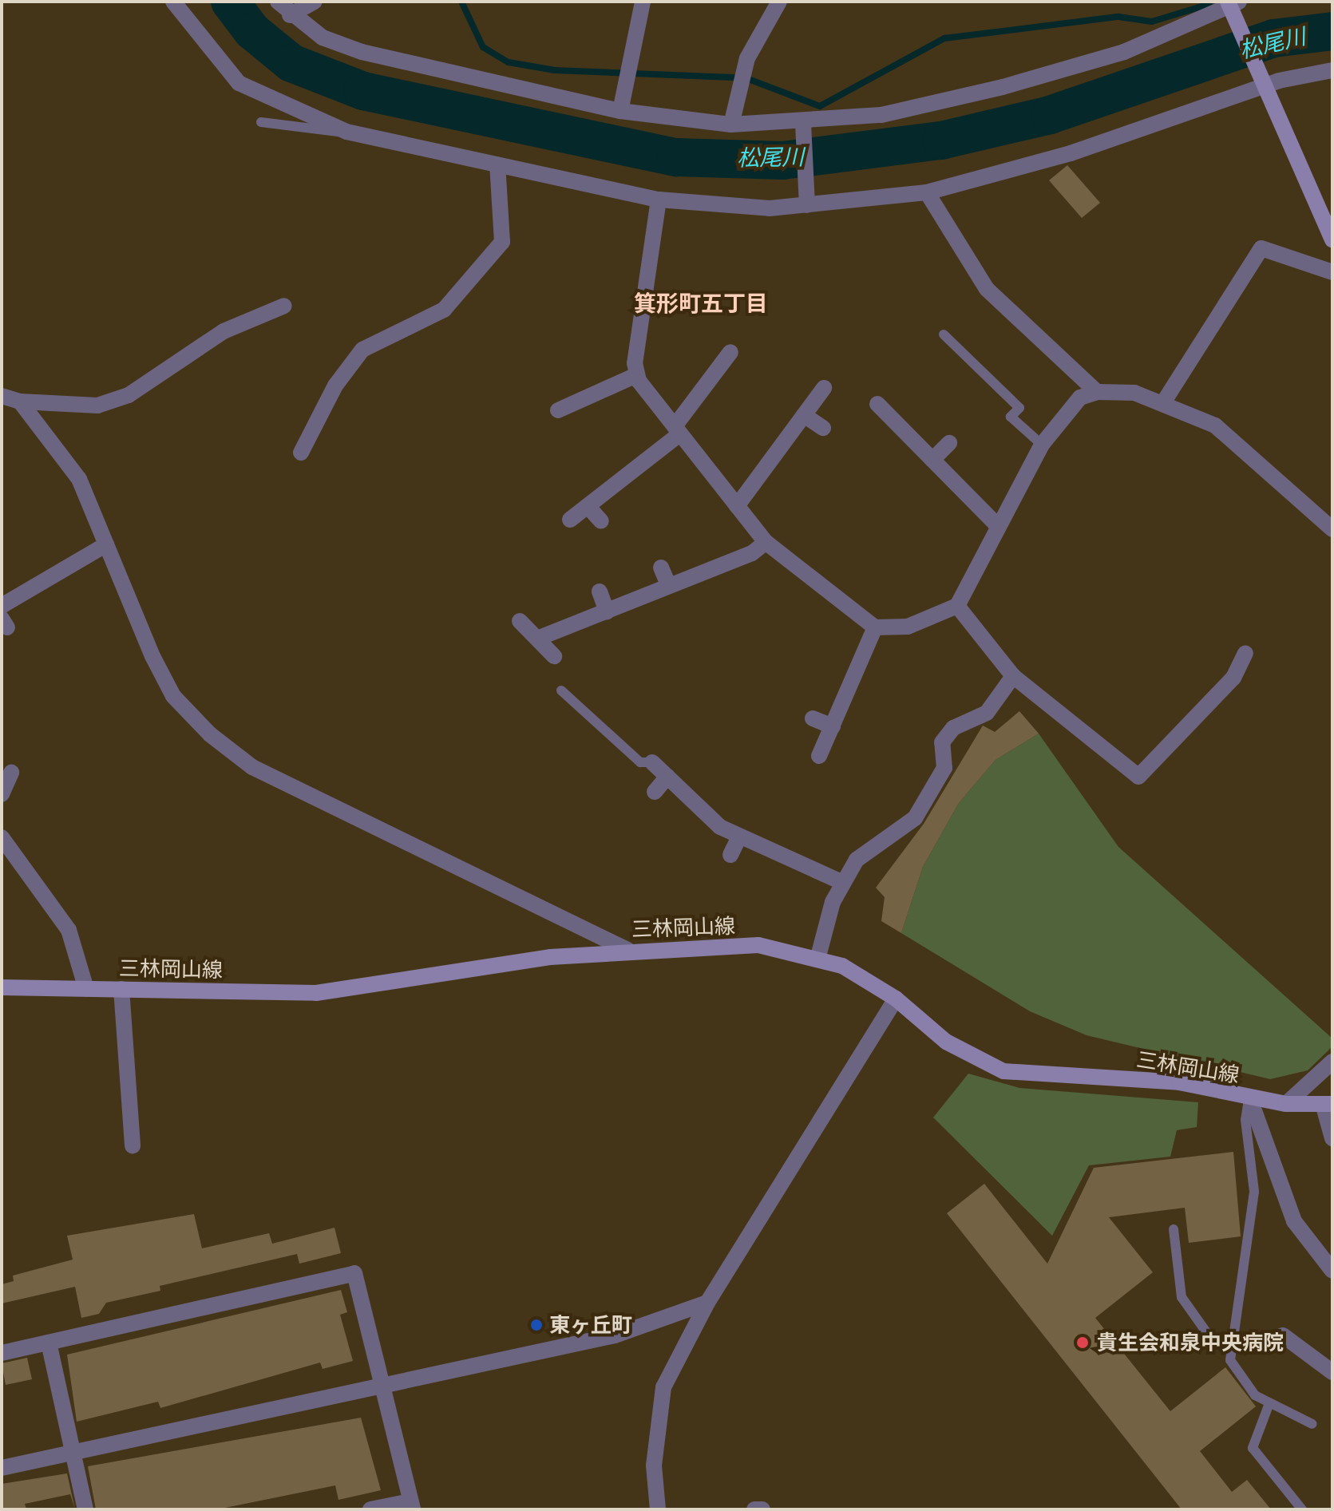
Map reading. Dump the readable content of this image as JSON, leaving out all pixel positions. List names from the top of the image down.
{
  "streets": {
    "main road": ["三林岡山線"]
  },
  "districts": ["箕形町五丁目"],
  "water": ["松尾川"],
  "places": ["東ヶ丘町", "貴生会和泉中央病院"]
}
